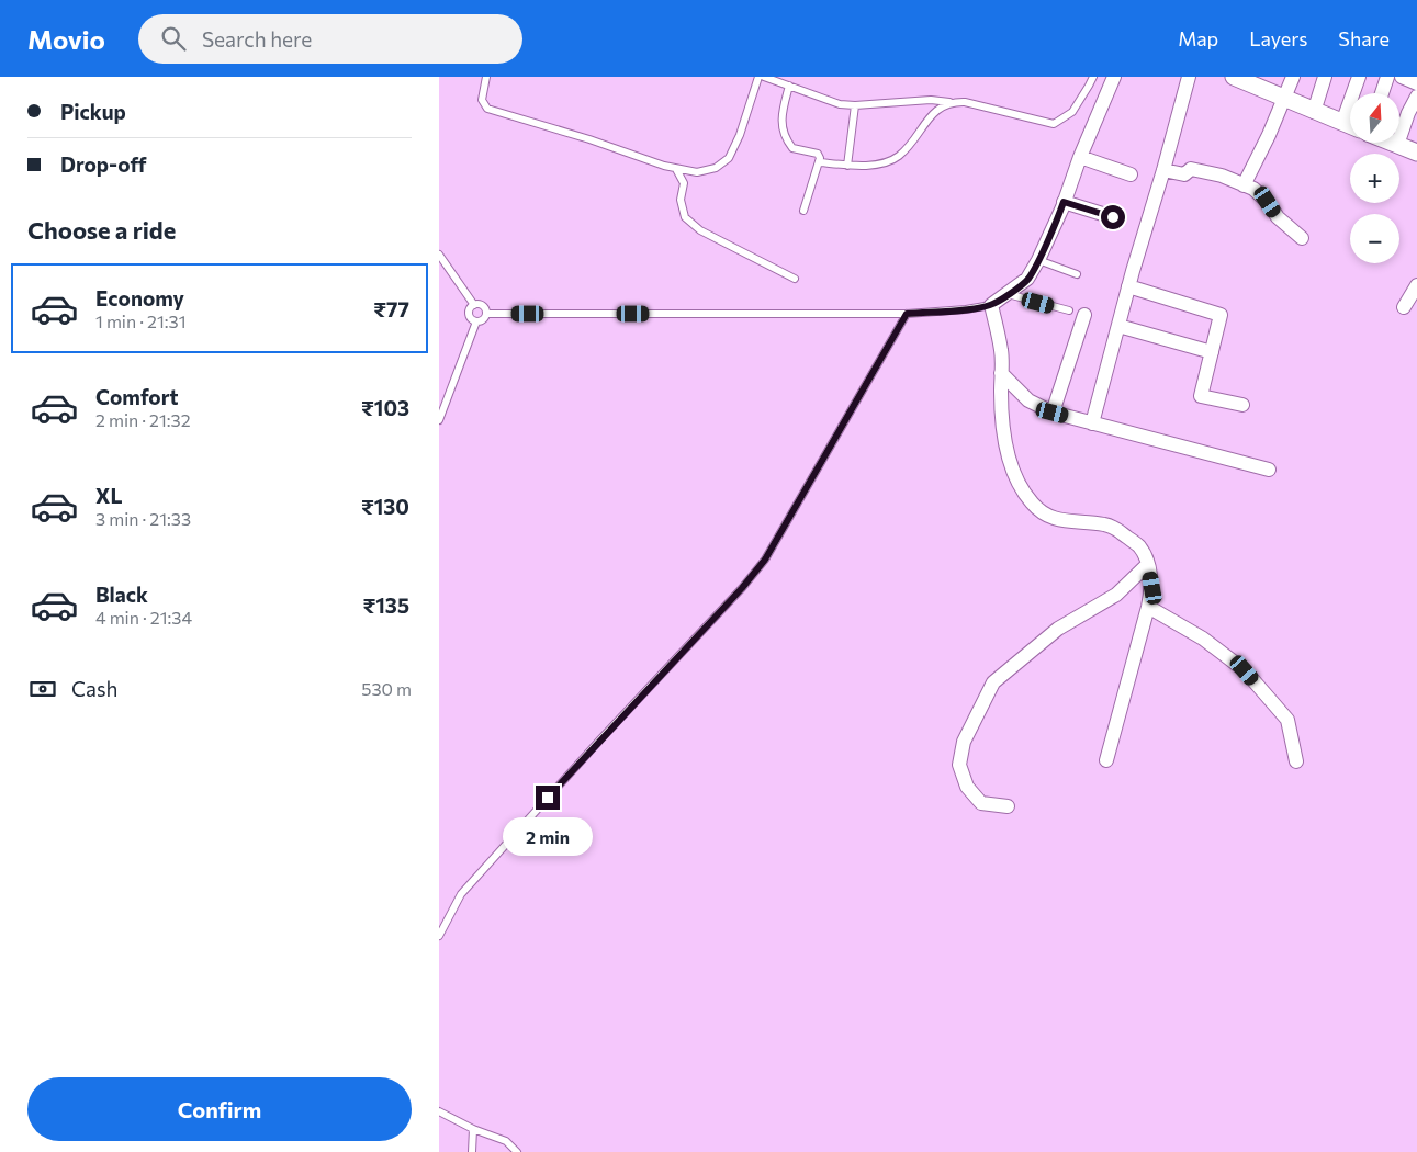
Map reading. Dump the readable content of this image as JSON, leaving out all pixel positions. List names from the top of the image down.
{
  "north": "top",
  "page": {
    "header": "Movio",
    "search": "Search here",
    "nav": ["Map", "Layers", "Share"],
    "banner": ["Pickup", "Drop-off"],
    "map_buttons": ["+", "−"],
    "heading": "Choose a ride",
    "list": [
      {
        "name": "Economy",
        "note": "1 min · 21:31",
        "value": "₹77"
      },
      {
        "name": "Comfort",
        "note": "2 min · 21:32",
        "value": "₹103"
      },
      {
        "name": "XL",
        "note": "3 min · 21:33",
        "value": "₹130"
      },
      {
        "name": "Black",
        "note": "4 min · 21:34",
        "value": "₹135"
      }
    ],
    "pay": ["Cash", "530 m"],
    "bubble": "2 min",
    "buttons": "Confirm"
  }
}
